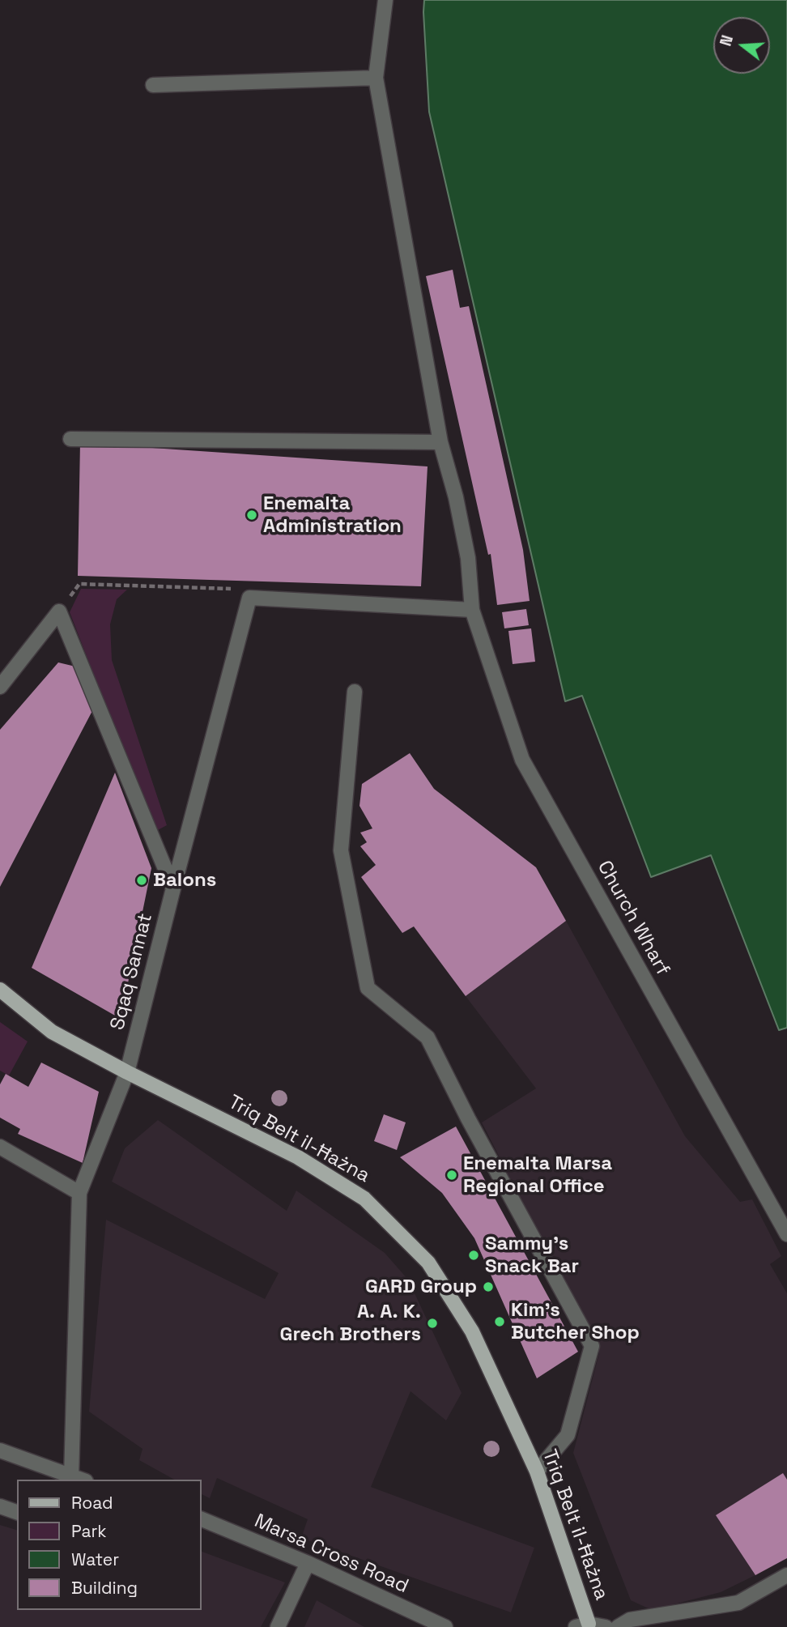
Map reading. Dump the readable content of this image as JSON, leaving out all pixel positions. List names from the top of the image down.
{
  "streets": {
    "main road": ["Triq Belt il-Ħażna"],
    "street": ["Church Wharf", "Sqaq Sannat", "Marsa Cross Road"]
  },
  "crossings": [
    ["Church Wharf", "Sqaq Sannat"],
    ["Sqaq Sannat", "Triq Belt il-Ħażna"]
  ],
  "places": [
    "Enemalta Administration",
    "Balons",
    "Enemalta Marsa Regional Office",
    "Sammy's Snack Bar",
    "GARD Group",
    "Kim's Butcher Shop",
    "A. A. K. Grech Brothers"
  ],
  "legend": [
    "Road",
    "Park",
    "Water",
    "Building"
  ],
  "north": "left"
}
